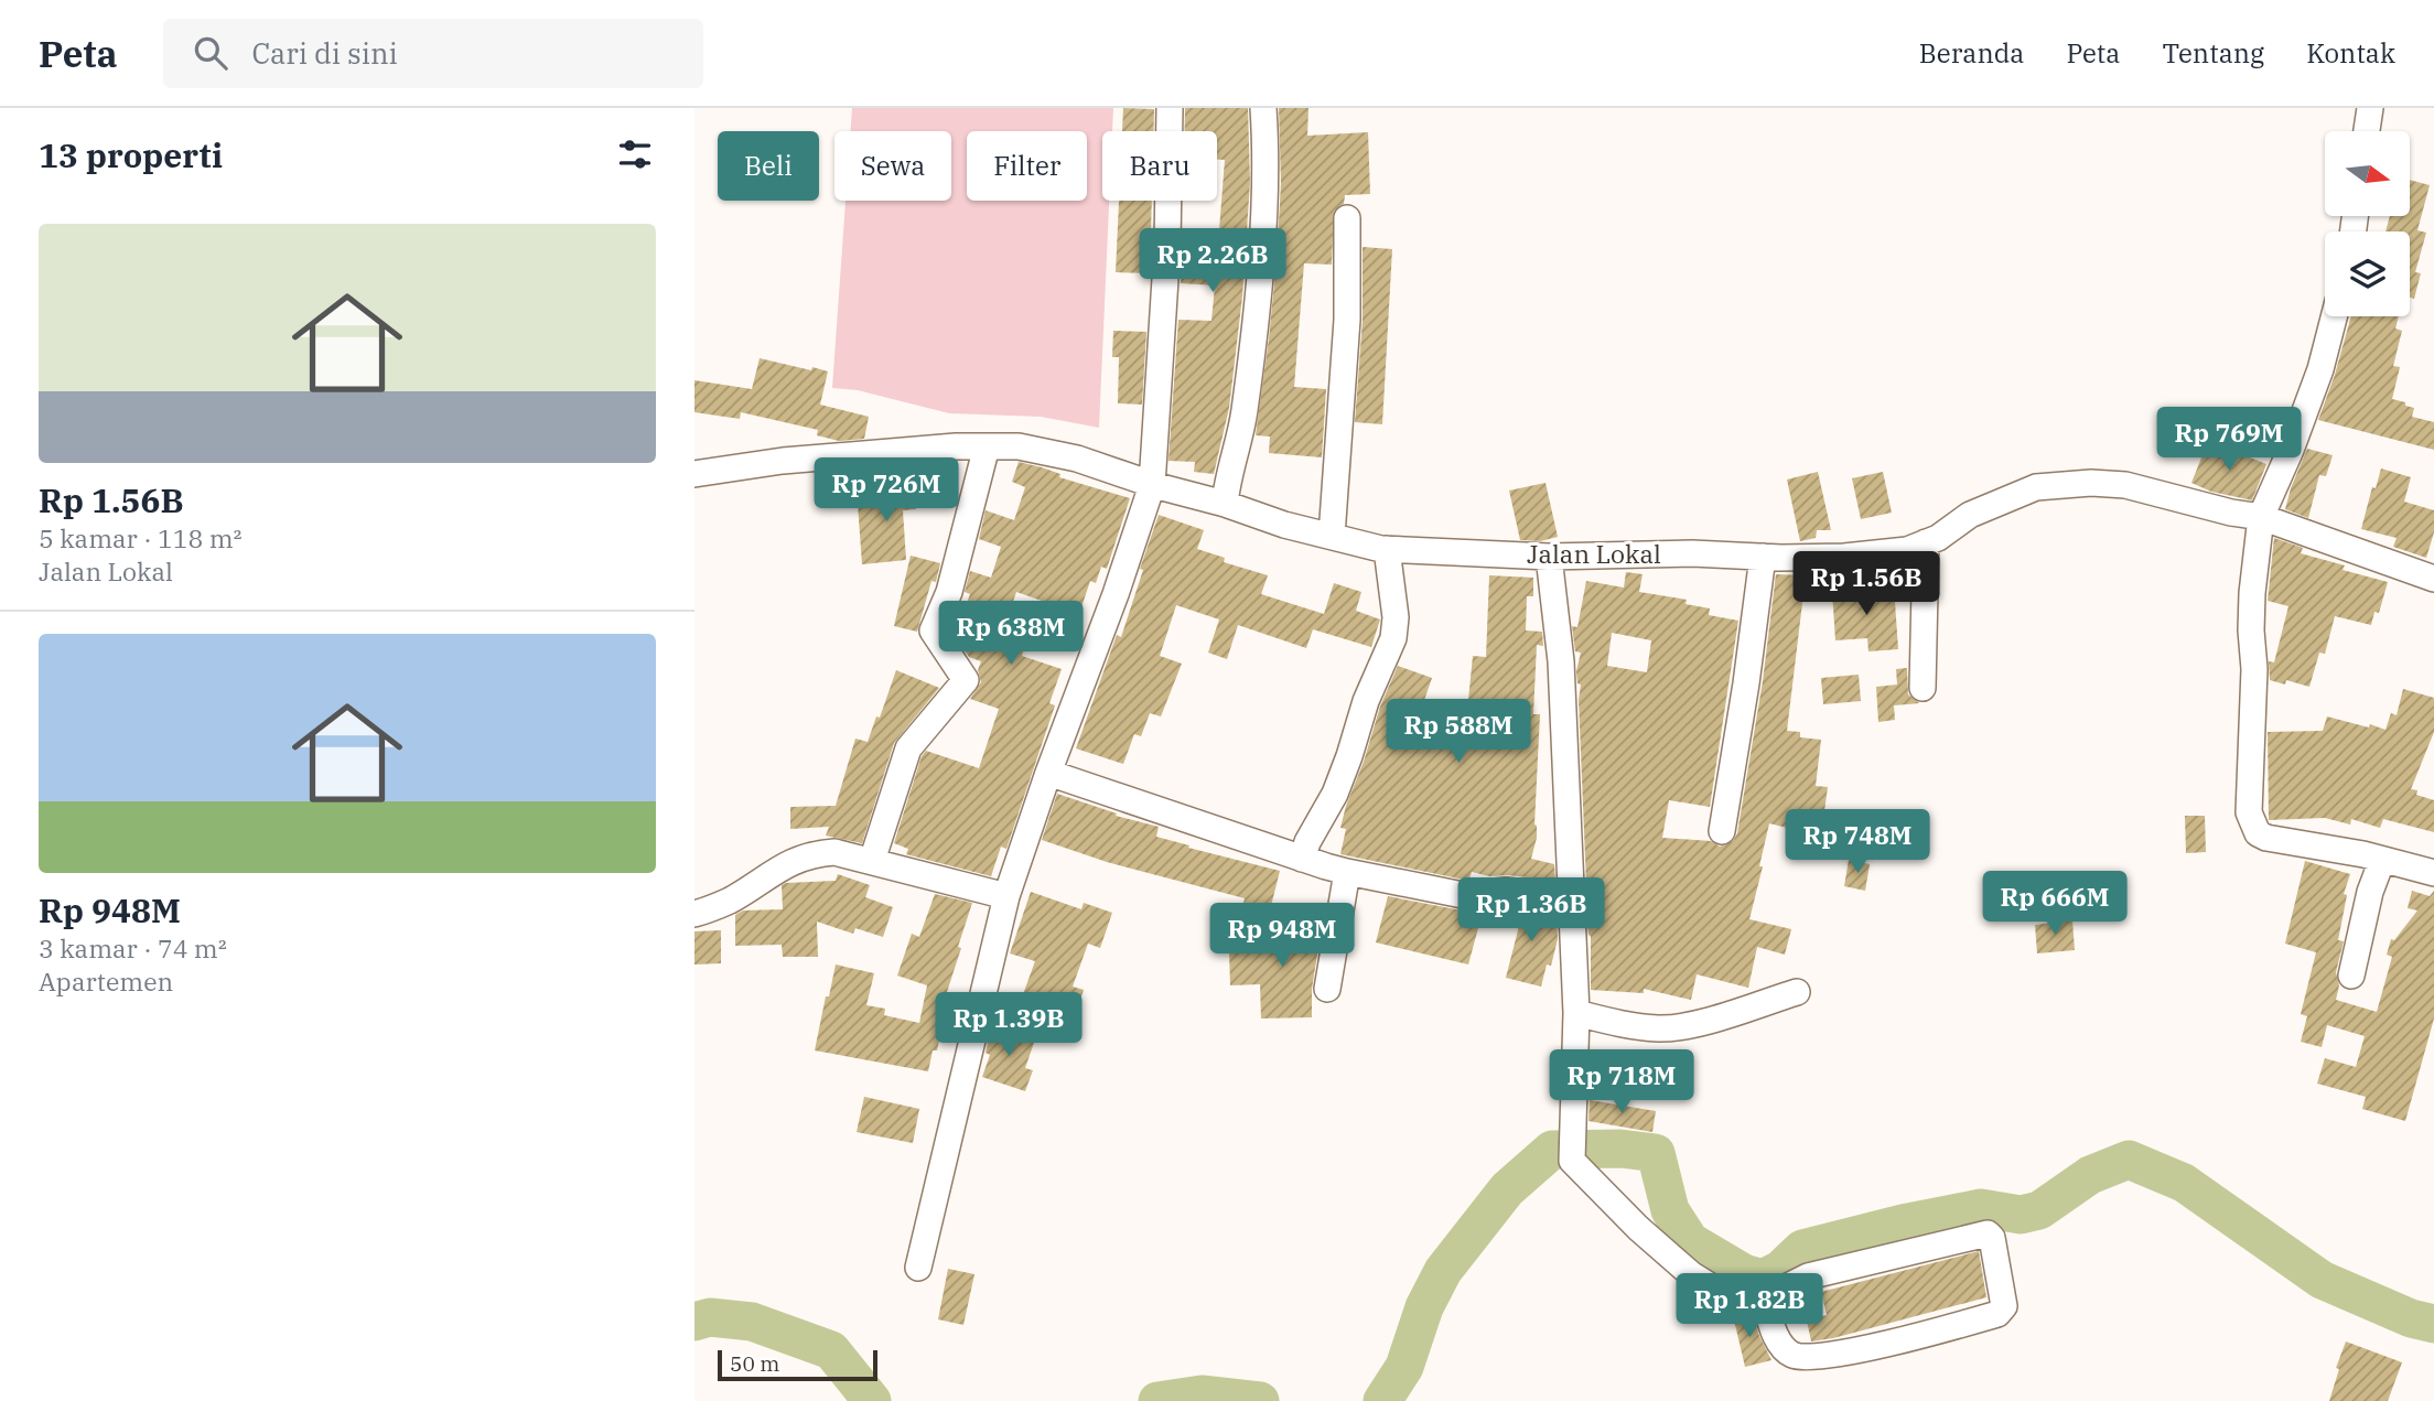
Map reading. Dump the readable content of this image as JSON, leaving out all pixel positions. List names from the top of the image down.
{
  "streets": {
    "street": ["Jalan Lokal"]
  },
  "scale_bar": "50 m",
  "north": "right",
  "page": {
    "header": "Peta",
    "search": "Cari di sini",
    "nav": [
      "Beranda",
      "Peta",
      "Tentang",
      "Kontak"
    ],
    "heading": "13 properti",
    "chip": [
      "Beli",
      "Sewa",
      "Filter",
      "Baru"
    ],
    "list": [
      {
        "name": "Rp 1.56B",
        "note": "5 kamar · 118 m² · Jalan Lokal"
      },
      {
        "name": "Rp 948M",
        "note": "3 kamar · 74 m² · Apartemen"
      }
    ],
    "price": [
      "Rp 2.26B",
      "Rp 769M",
      "Rp 726M",
      "Rp 1.56B",
      "Rp 638M",
      "Rp 588M",
      "Rp 748M",
      "Rp 666M",
      "Rp 1.36B",
      "Rp 948M",
      "Rp 1.39B",
      "Rp 718M",
      "Rp 1.82B"
    ],
    "scale": "50 m"
  }
}
